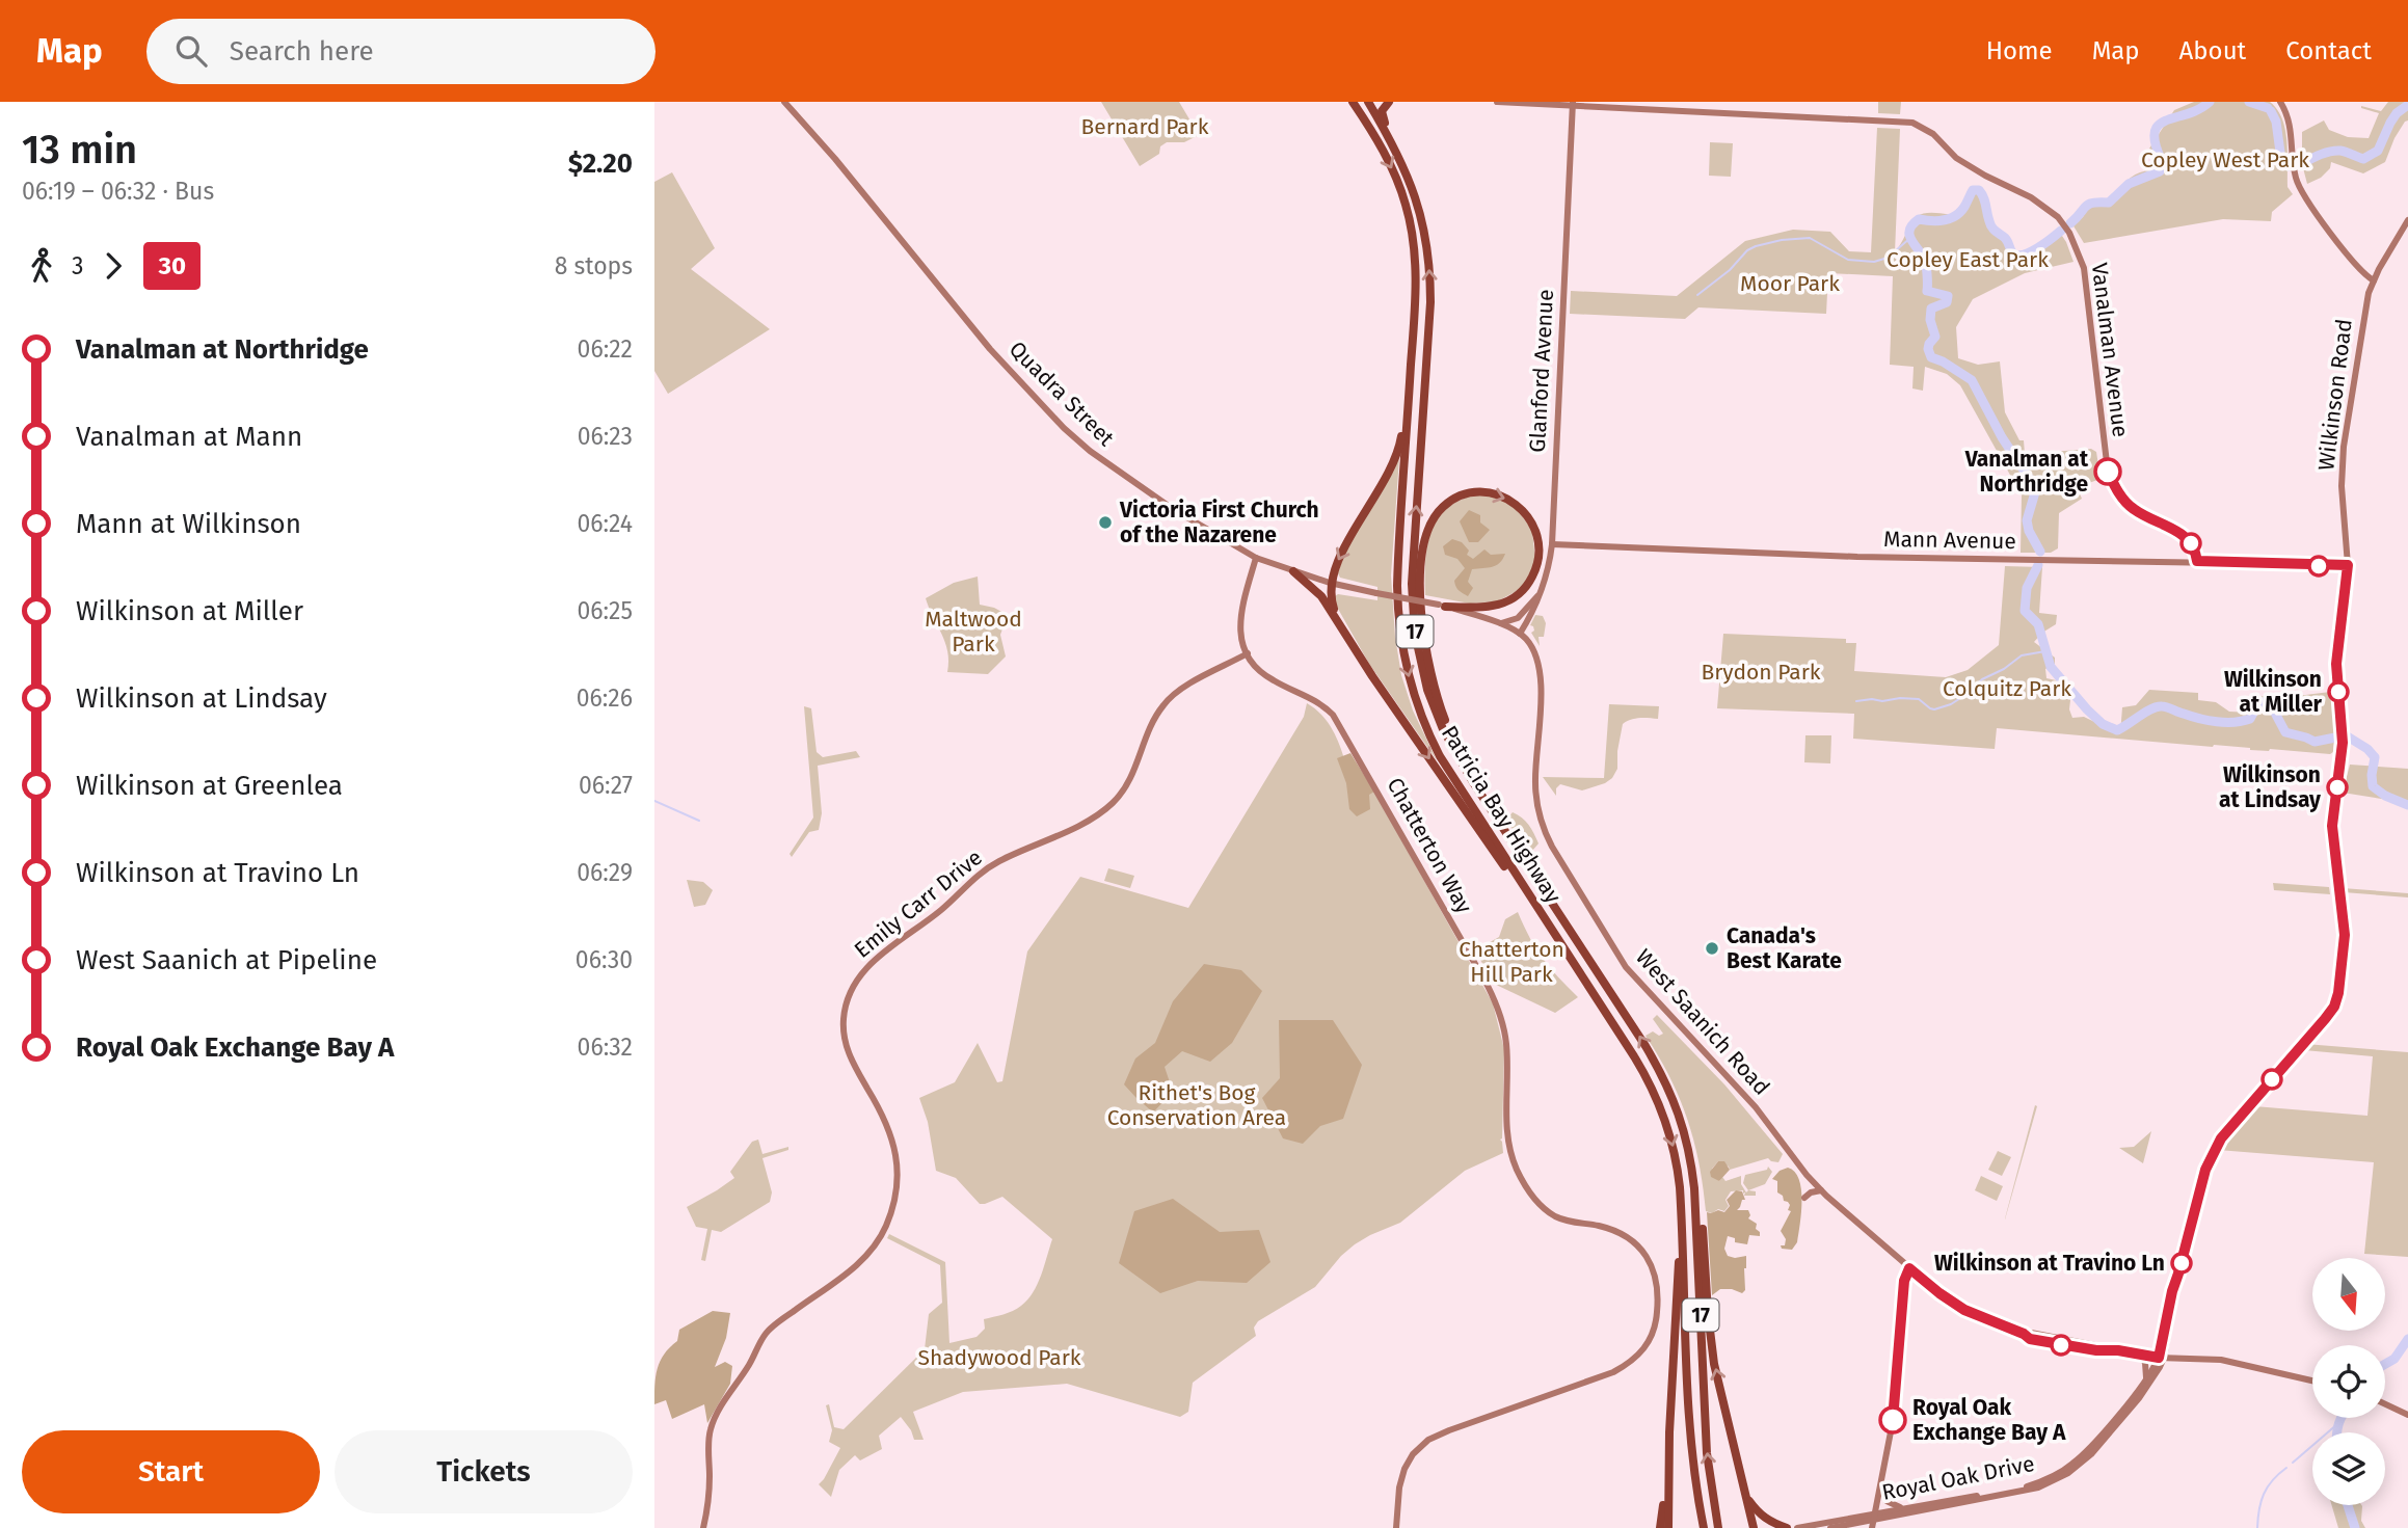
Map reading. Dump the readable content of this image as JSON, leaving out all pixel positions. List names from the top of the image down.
{
  "streets": {
    "highway": ["17", "Patricia Bay Highway"],
    "main road": [
      "Vanalman Avenue",
      "Glanford Avenue",
      "Quadra Street",
      "Wilkinson Road",
      "Mann Avenue",
      "Chatterton Way",
      "Emily Carr Drive",
      "West Saanich Road",
      "Royal Oak Drive"
    ]
  },
  "crossings": [
    ["Vanalman Avenue", "Glanford Avenue"],
    ["Vanalman Avenue", "Mann Avenue"],
    ["Glanford Avenue", "Quadra Street"],
    ["Glanford Avenue", "Mann Avenue"],
    ["Glanford Avenue", "West Saanich Road"],
    ["Quadra Street", "West Saanich Road"],
    ["Wilkinson Road", "Mann Avenue"],
    ["Wilkinson Road", "West Saanich Road"],
    ["Wilkinson Road", "Royal Oak Drive"],
    ["Chatterton Way", "Emily Carr Drive"],
    ["West Saanich Road", "Royal Oak Drive"]
  ],
  "parks": [
    "Bernard Park",
    "Copley West Park",
    "Copley East Park",
    "Moor Park",
    "Maltwood Park",
    "Brydon Park",
    "Colquitz Park",
    "Chatterton Hill Park",
    "Rithet's Bog Conservation Area",
    "Shadywood Park"
  ],
  "places": [
    "Vanalman at Northridge",
    "Victoria First Church of the Nazarene",
    "Wilkinson at Miller",
    "Wilkinson at Lindsay",
    "Canada's Best Karate",
    "Wilkinson at Travino Ln",
    "Royal Oak Exchange Bay A"
  ],
  "lines": ["bus line 30"],
  "north": "bottom",
  "page": {
    "header": "Map",
    "search": "Search here",
    "nav": [
      "Home",
      "Map",
      "About",
      "Contact"
    ],
    "heading": ["13 min", "06:19 – 06:32 · Bus", "$2.20"],
    "legs": ["3", "30", "8 stops"],
    "list": [
      {
        "name": "Vanalman at Northridge",
        "value": "06:22"
      },
      {
        "name": "Vanalman at Mann",
        "value": "06:23"
      },
      {
        "name": "Mann at Wilkinson",
        "value": "06:24"
      },
      {
        "name": "Wilkinson at Miller",
        "value": "06:25"
      },
      {
        "name": "Wilkinson at Lindsay",
        "value": "06:26"
      },
      {
        "name": "Wilkinson at Greenlea",
        "value": "06:27"
      },
      {
        "name": "Wilkinson at Travino Ln",
        "value": "06:29"
      },
      {
        "name": "West Saanich at Pipeline",
        "value": "06:30"
      },
      {
        "name": "Royal Oak Exchange Bay A",
        "value": "06:32"
      }
    ],
    "buttons": ["Start", "Tickets"]
  }
}
